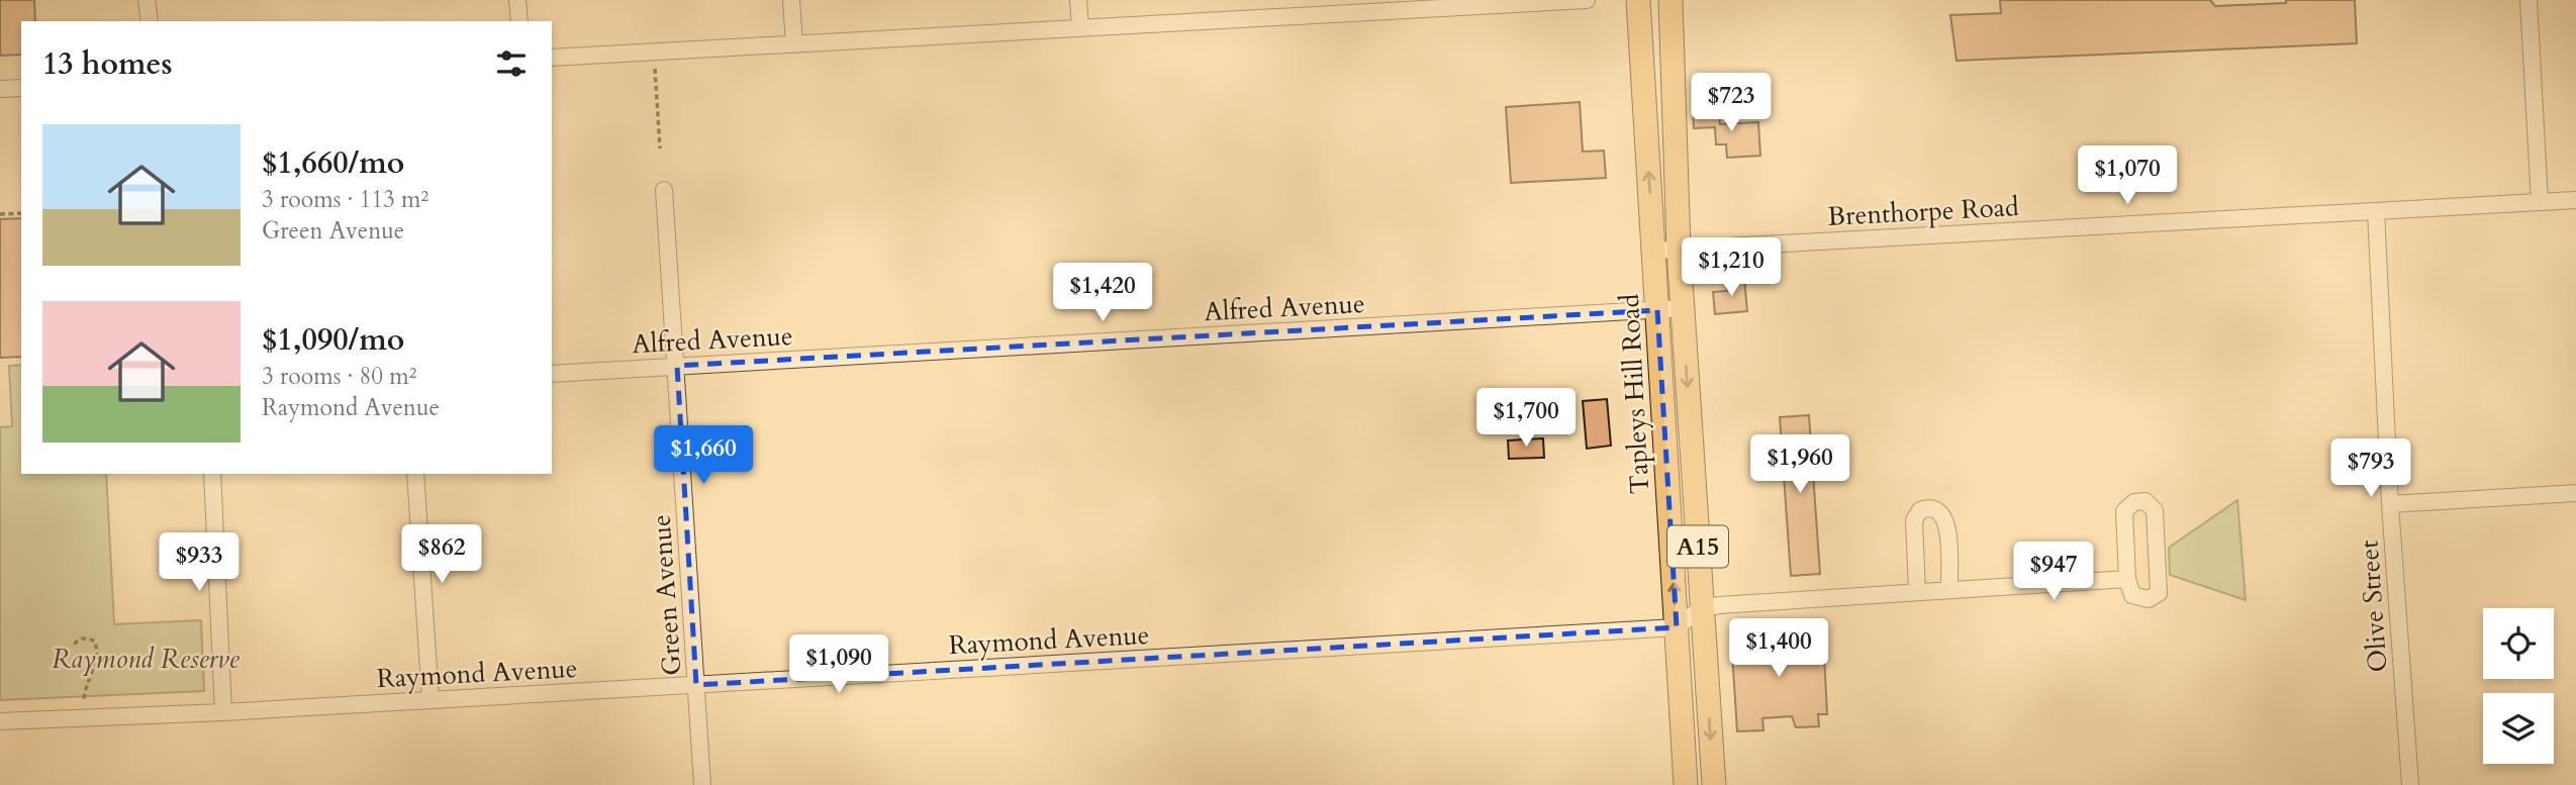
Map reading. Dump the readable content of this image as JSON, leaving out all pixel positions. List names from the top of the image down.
{
  "streets": {
    "main road": ["Tapleys Hill Road", "A15"],
    "street": [
      "Brenthorpe Road",
      "Alfred Avenue",
      "Green Avenue",
      "Olive Street",
      "Raymond Avenue"
    ]
  },
  "crossings": [
    ["Brenthorpe Road", "Tapleys Hill Road"],
    ["Brenthorpe Road", "Olive Street"],
    ["Alfred Avenue", "Tapleys Hill Road"],
    ["Alfred Avenue", "Green Avenue"],
    ["Tapleys Hill Road", "Raymond Avenue"],
    ["Green Avenue", "Raymond Avenue"]
  ],
  "parks": ["Raymond Reserve"],
  "page": {
    "heading": "13 homes",
    "price": [
      "$723",
      "$1,070",
      "$1,210",
      "$1,420",
      "$1,700",
      "$1,660",
      "$1,960",
      "$793",
      "$862",
      "$933",
      "$947",
      "$1,400",
      "$1,090"
    ],
    "list": [
      {
        "name": "$1,660/mo",
        "note": "3 rooms · 113 m² · Green Avenue"
      },
      {
        "name": "$1,090/mo",
        "note": "3 rooms · 80 m² · Raymond Avenue"
      }
    ]
  }
}
